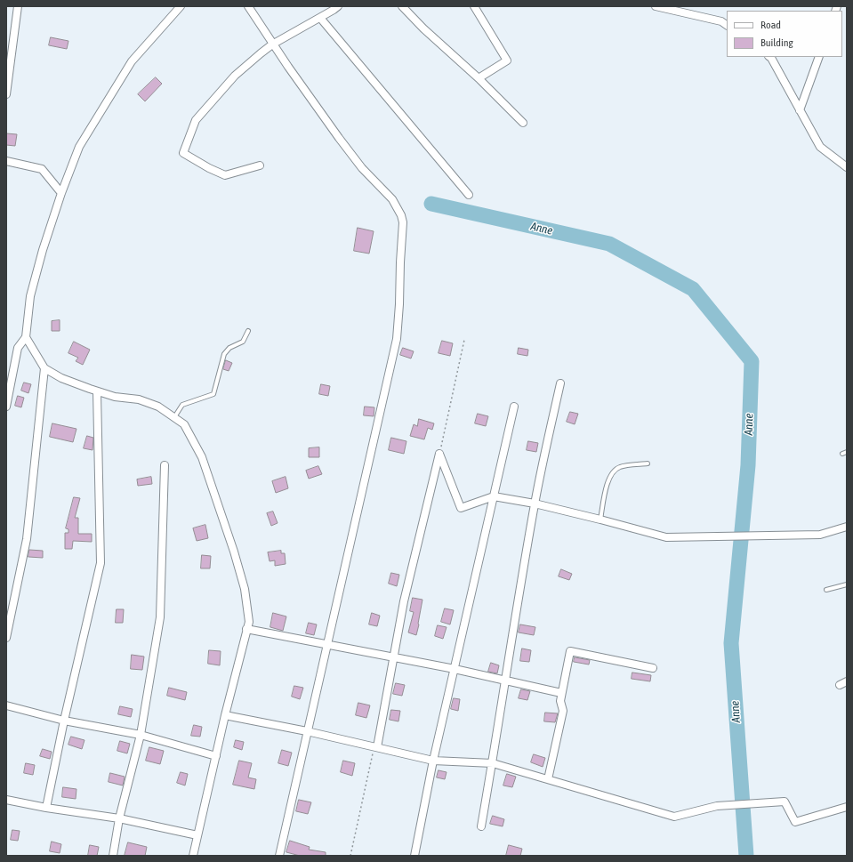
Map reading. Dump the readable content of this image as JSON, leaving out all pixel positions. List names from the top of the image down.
{
  "water": ["Anne"],
  "legend": ["Road", "Building"]
}
